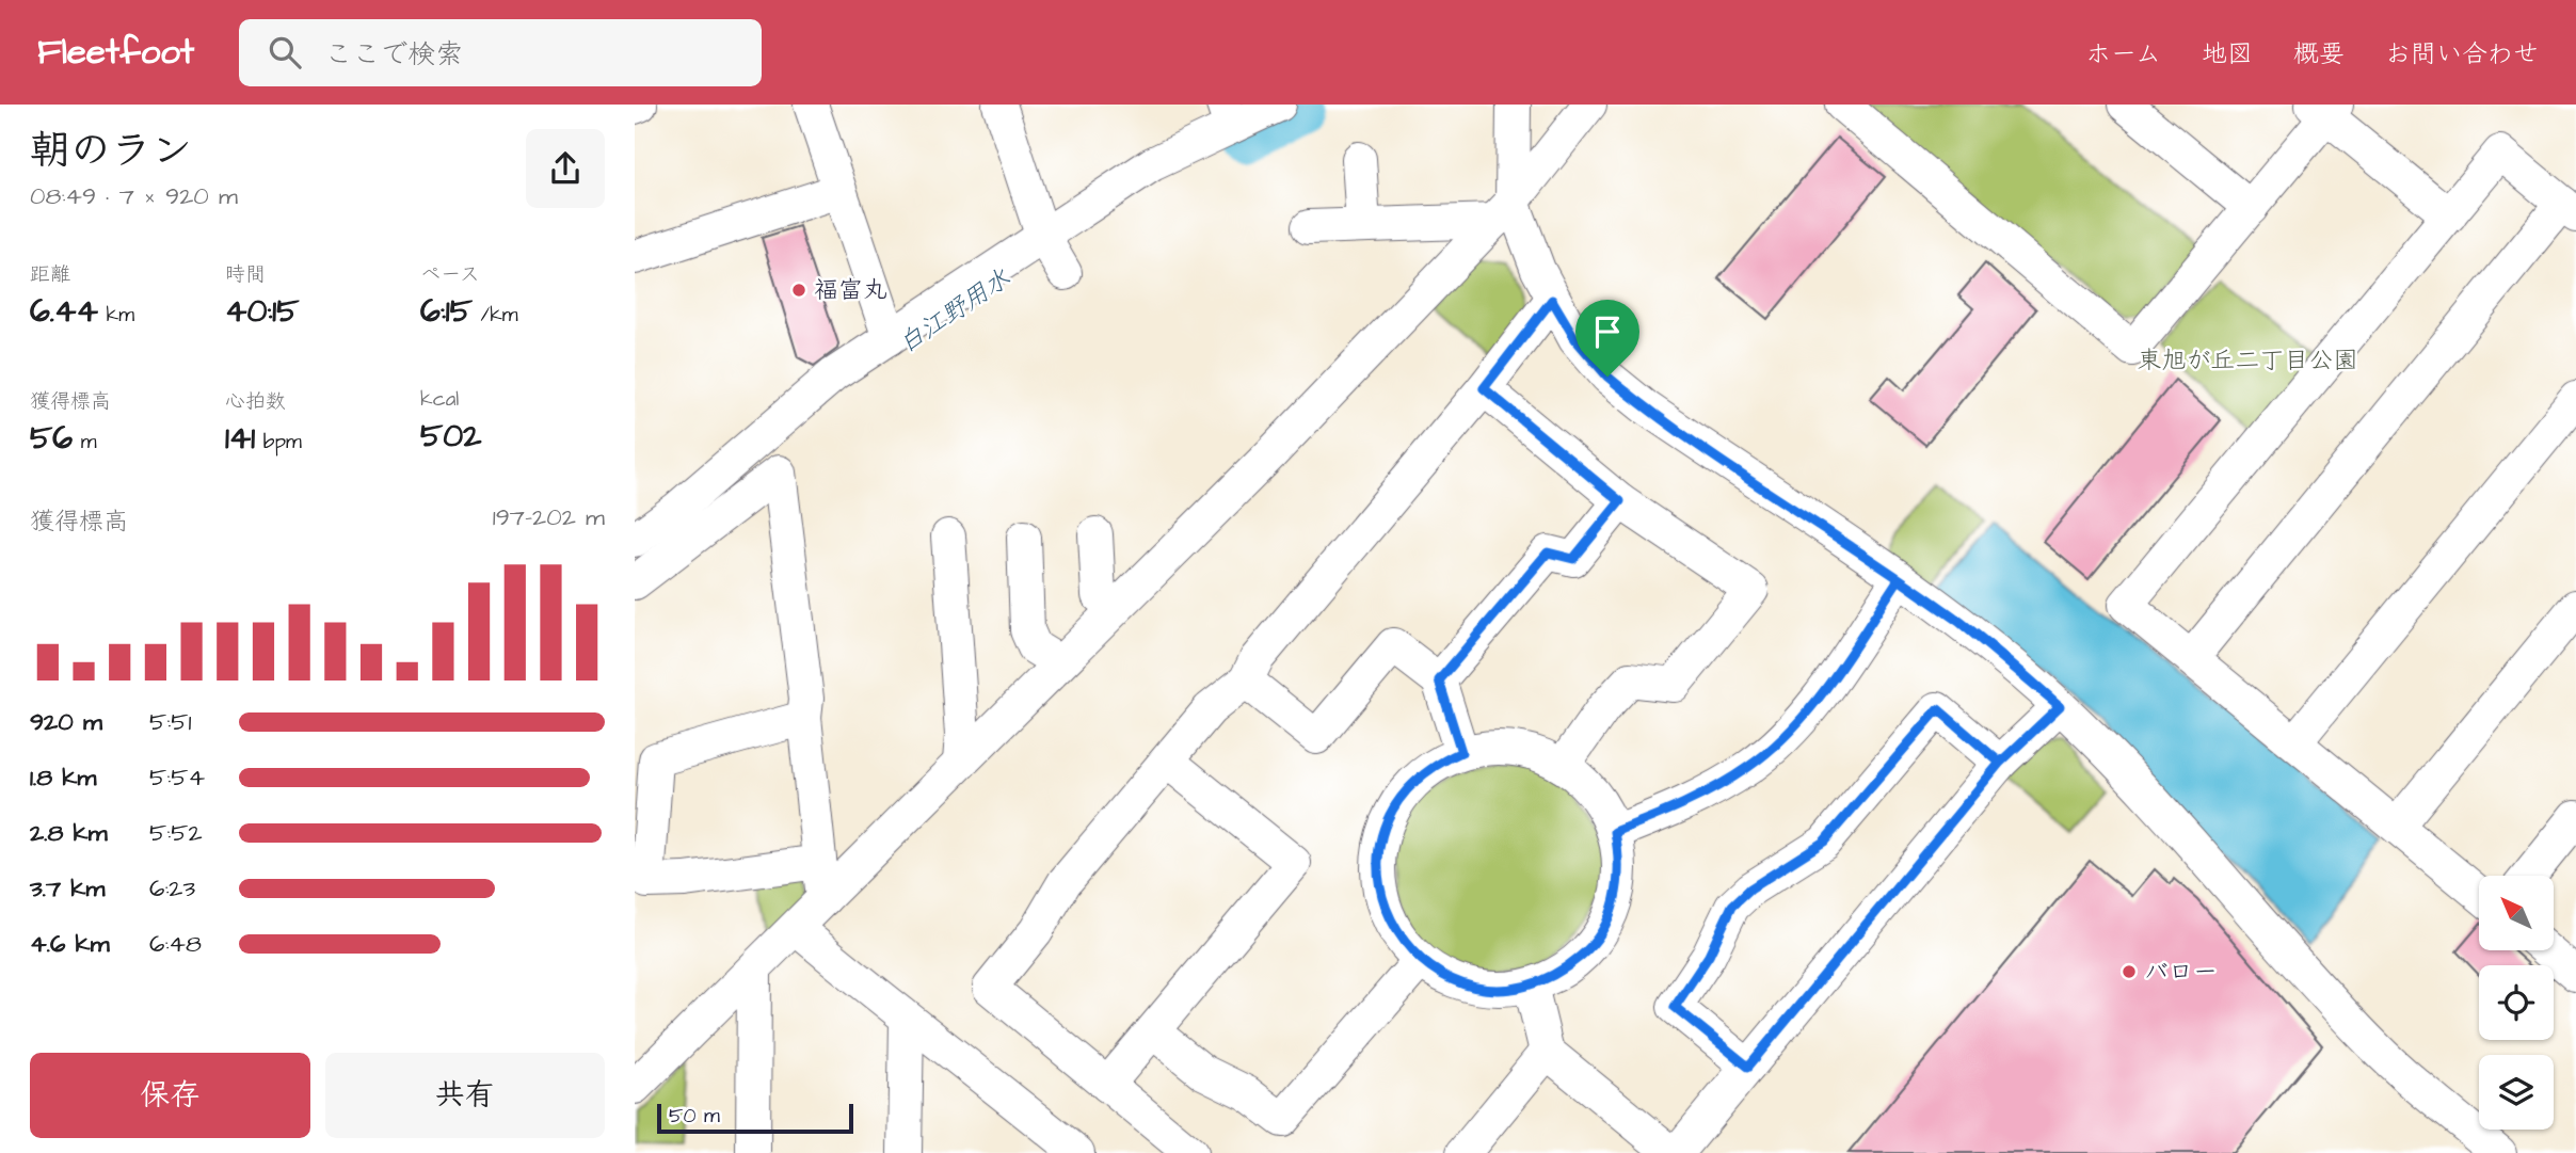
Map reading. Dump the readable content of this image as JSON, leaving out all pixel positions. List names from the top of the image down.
{
  "water": ["白江野用水"],
  "parks": ["東旭が丘二丁目公園"],
  "places": ["福富丸", "バロー"],
  "scale_bar": "50 m",
  "north": "top left",
  "page": {
    "header": "Fleetfoot",
    "search": "ここで検索",
    "nav": [
      "ホーム",
      "地図",
      "概要",
      "お問い合わせ"
    ],
    "heading": ["朝のラン", "08:49 · 7 × 920 m"],
    "stats": [
      ["距離", "6.44 km"],
      ["時間", "40:15"],
      ["ペース", "6:15 /km"],
      ["獲得標高", "56 m"],
      ["心拍数", "141 bpm"],
      ["kcal", "502"]
    ],
    "chart": ["獲得標高", "197–202 m"],
    "list": [
      {
        "name": "920 m",
        "note": "5:51"
      },
      {
        "name": "1.8 km",
        "note": "5:54"
      },
      {
        "name": "2.8 km",
        "note": "5:52"
      },
      {
        "name": "3.7 km",
        "note": "6:23"
      },
      {
        "name": "4.6 km",
        "note": "6:48"
      }
    ],
    "buttons": ["保存", "共有"],
    "scale": "50 m"
  }
}
